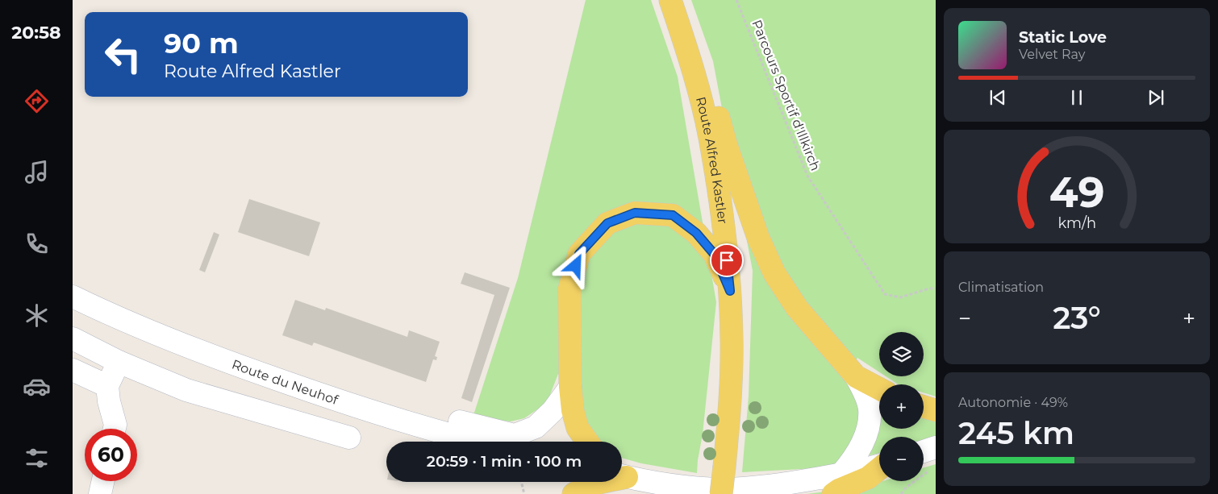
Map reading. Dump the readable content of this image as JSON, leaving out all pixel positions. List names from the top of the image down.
{
  "streets": {
    "main road": ["Route Alfred Kastler"],
    "street": ["Route du Neuhof"],
    "path": ["Parcours Sportif d'Illkirch"]
  },
  "page": {
    "tabs": "20:58",
    "turn": ["90 m", "Route Alfred Kastler"],
    "song": ["Static Love", "Velvet Ray"],
    "tile": [
      "Climatisation",
      ["Autonomie · 49%", "245 km"]
    ],
    "heat": ["−", "23°", "+"],
    "map_buttons": ["+", "−"],
    "limit": "60",
    "trip": "20:59 · 1 min · 100 m",
    "gauge": ["49", "km/h"]
  }
}
